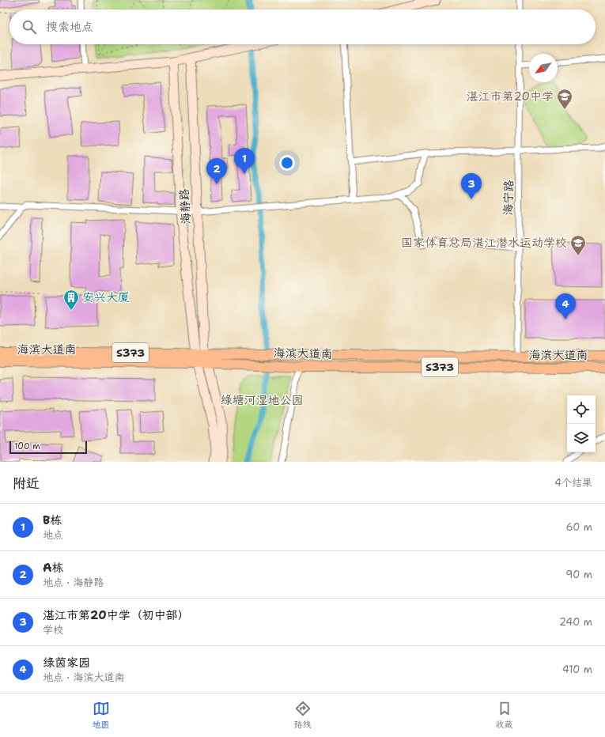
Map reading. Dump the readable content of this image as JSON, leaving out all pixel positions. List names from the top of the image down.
{
  "streets": {
    "main road": ["海滨大道南", "S373"],
    "street": ["海宁路", "海静路"]
  },
  "crossings": [
    ["海宁路", "海滨大道南"],
    ["海静路", "海滨大道南"]
  ],
  "parks": ["绿塘河湿地公园"],
  "places": {
    "school or university": ["湛江市第20中学", "国家体育总局湛江潜水运动学校"],
    "building": ["安兴大厦"]
  },
  "scale_bar": "100 m",
  "north": "bottom left",
  "page": {
    "search": "搜索地点",
    "pins": [
      "1",
      "2",
      "3",
      "4"
    ],
    "scale": "100 m",
    "heading": ["附近", "4个结果"],
    "list": [
      {
        "mark": "1",
        "name": "B栋",
        "note": "地点",
        "value": "60 m"
      },
      {
        "mark": "2",
        "name": "A栋",
        "note": "地点 · 海静路",
        "value": "90 m"
      },
      {
        "mark": "3",
        "name": "湛江市第20中学（初中部）",
        "note": "学校",
        "value": "240 m"
      },
      {
        "mark": "4",
        "name": "绿茵家园",
        "note": "地点 · 海滨大道南",
        "value": "410 m"
      }
    ],
    "nav": ["地图", "路线", "收藏"]
  }
}
